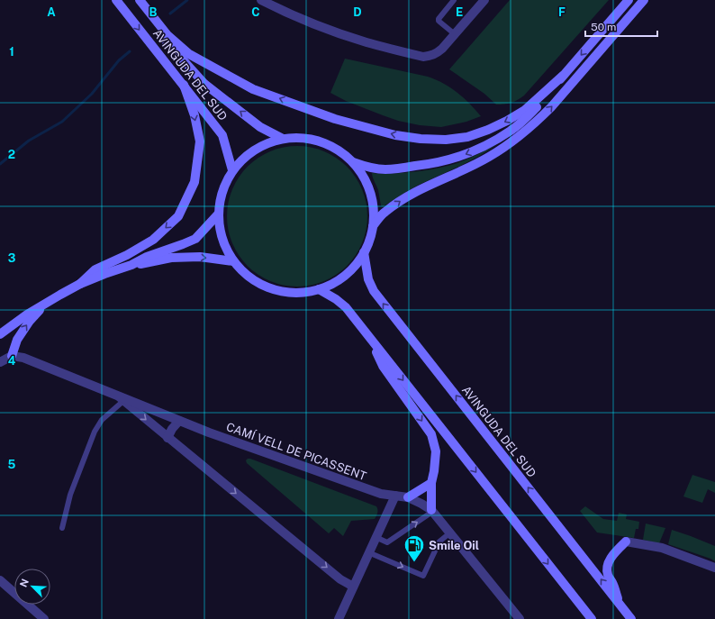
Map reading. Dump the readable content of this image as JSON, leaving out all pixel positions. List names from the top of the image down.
{
  "streets": {
    "main road": ["AVINGUDA DEL SUD"],
    "street": ["CAMÍ VELL DE PICASSENT"]
  },
  "places": {
    "fuel station": ["Smile Oil"]
  },
  "scale_bar": "50 m",
  "north": "top left",
  "grid": {
    "columns": [
      "A",
      "B",
      "C",
      "D",
      "E",
      "F"
    ],
    "rows": [
      "1",
      "2",
      "3",
      "4",
      "5"
    ]
  }
}
